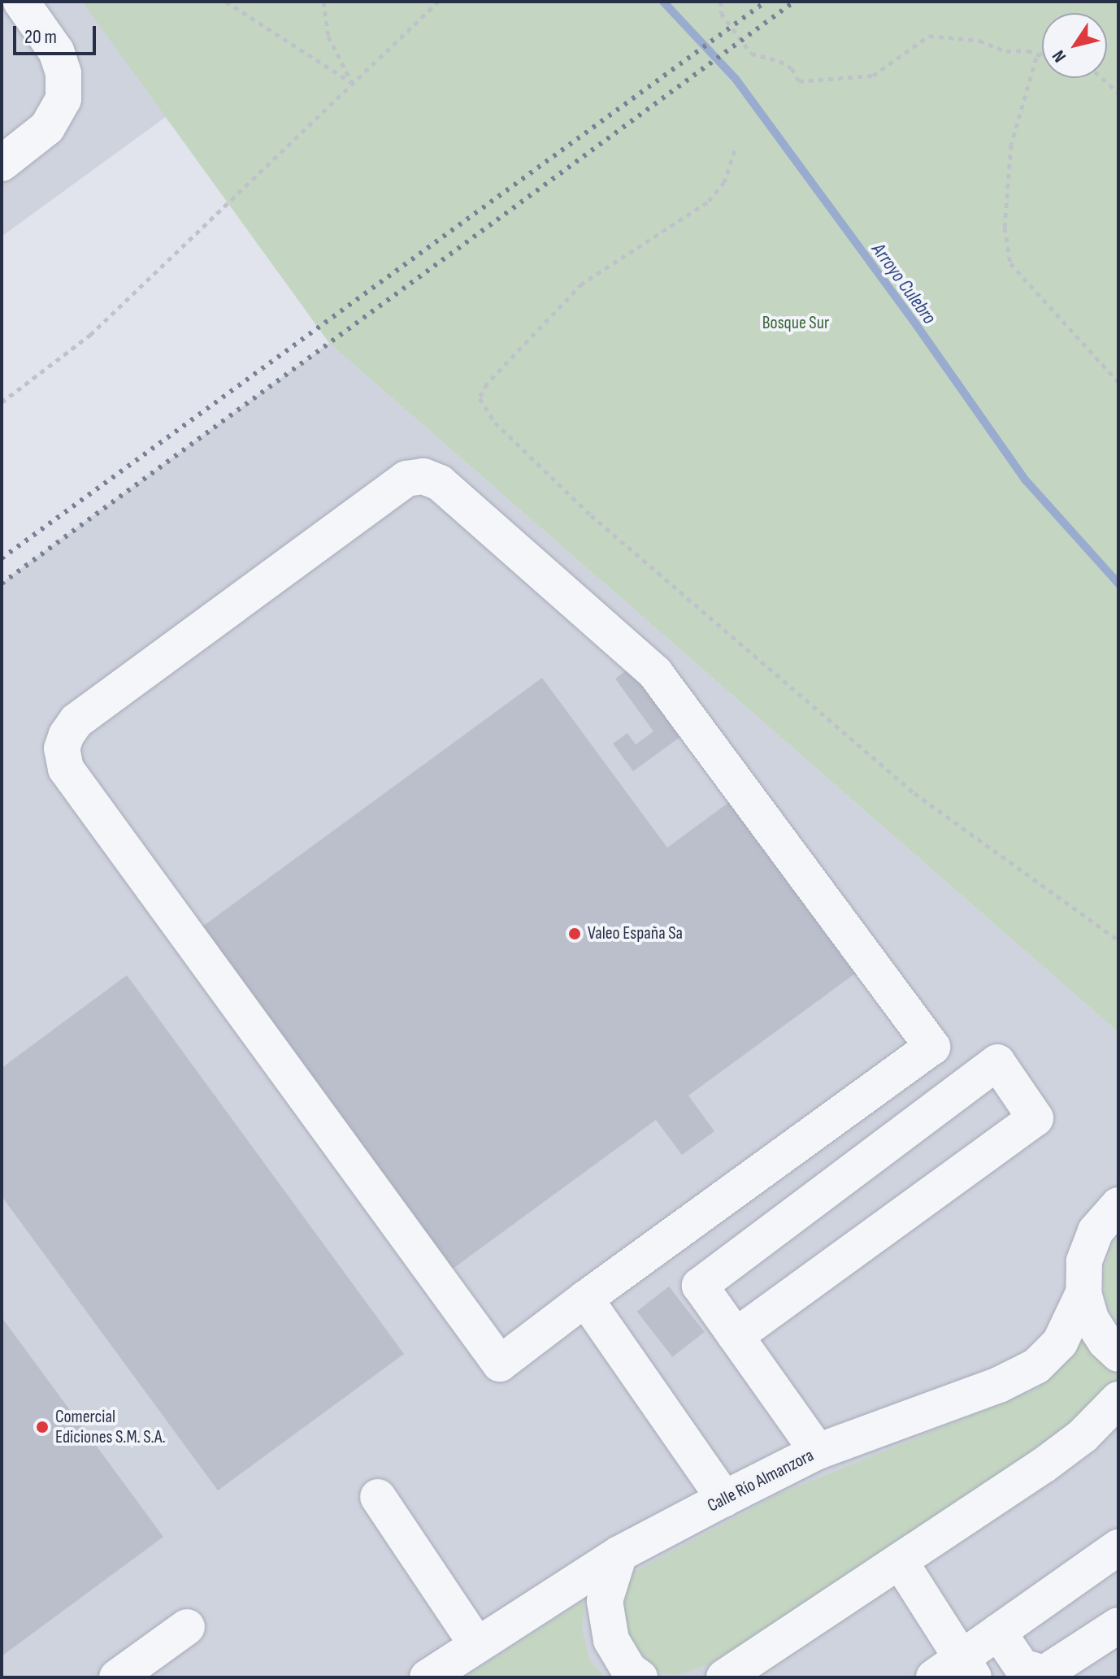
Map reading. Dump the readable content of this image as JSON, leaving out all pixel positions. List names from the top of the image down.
{
  "streets": {
    "street": ["Calle Río Almanzora"]
  },
  "water": ["Arroyo Culebro"],
  "parks": ["Bosque Sur"],
  "places": ["Valeo España Sa", "Comercial Ediciones S.M. S.A."],
  "scale_bar": "20 m",
  "north": "bottom left"
}
